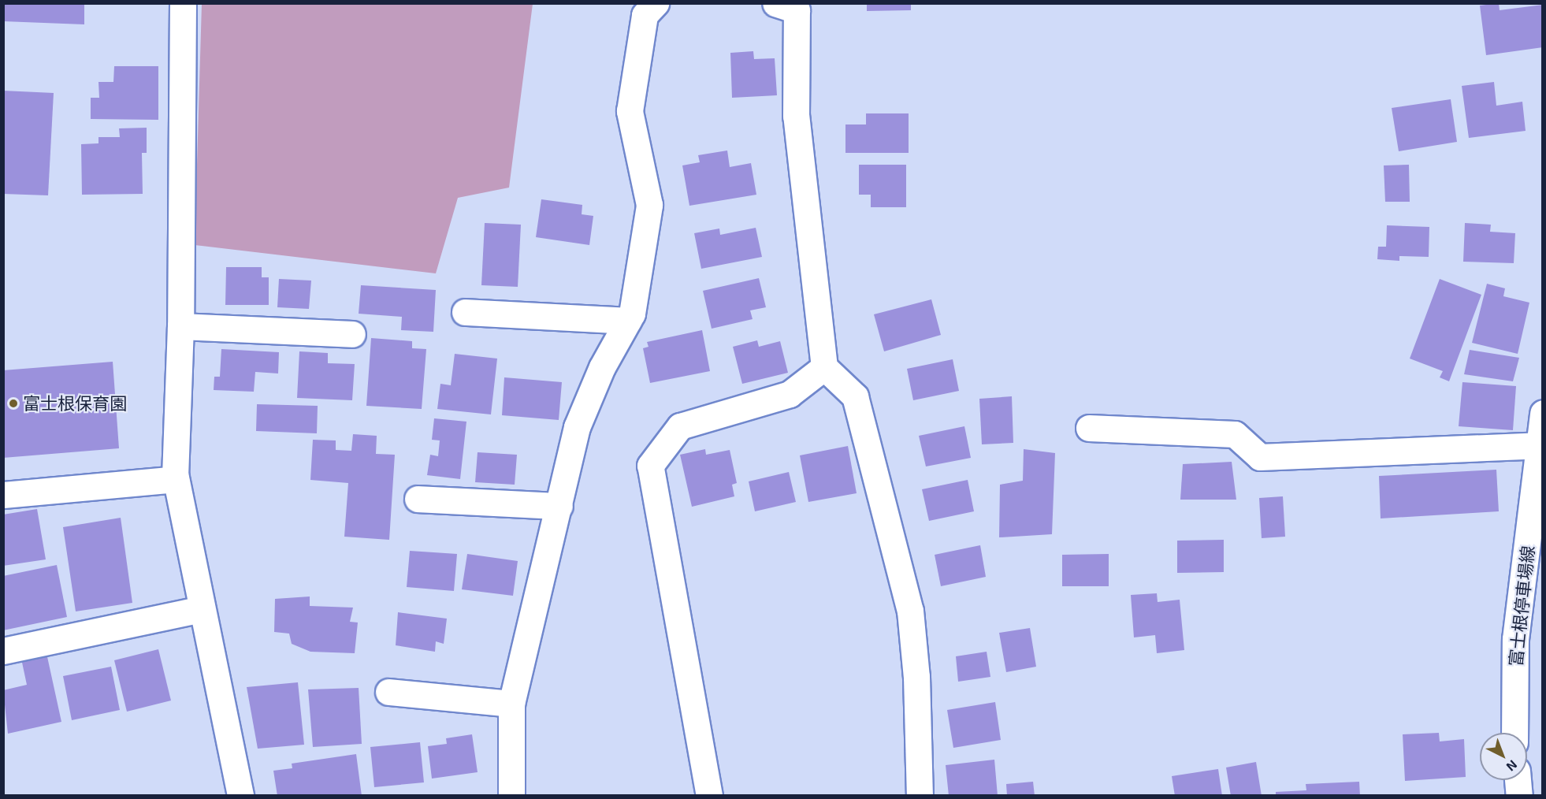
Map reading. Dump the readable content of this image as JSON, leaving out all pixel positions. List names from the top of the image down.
{
  "streets": {
    "street": ["富士根停車場線"]
  },
  "places": ["富士根保育園"],
  "north": "bottom right"
}
